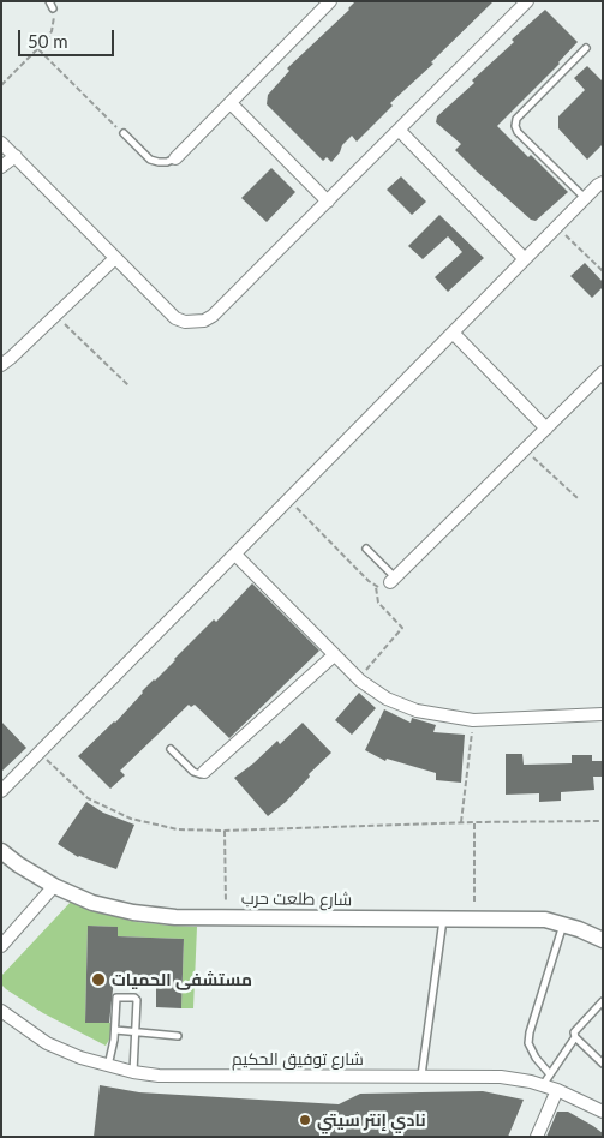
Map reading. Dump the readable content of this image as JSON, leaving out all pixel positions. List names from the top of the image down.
{
  "streets": {
    "street": ["شارع طلعت حرب", "شارع توفيق الحكيم"]
  },
  "places": ["مستشفى الحميات", "نادي إنتر سيتي"],
  "scale_bar": "50 m"
}
